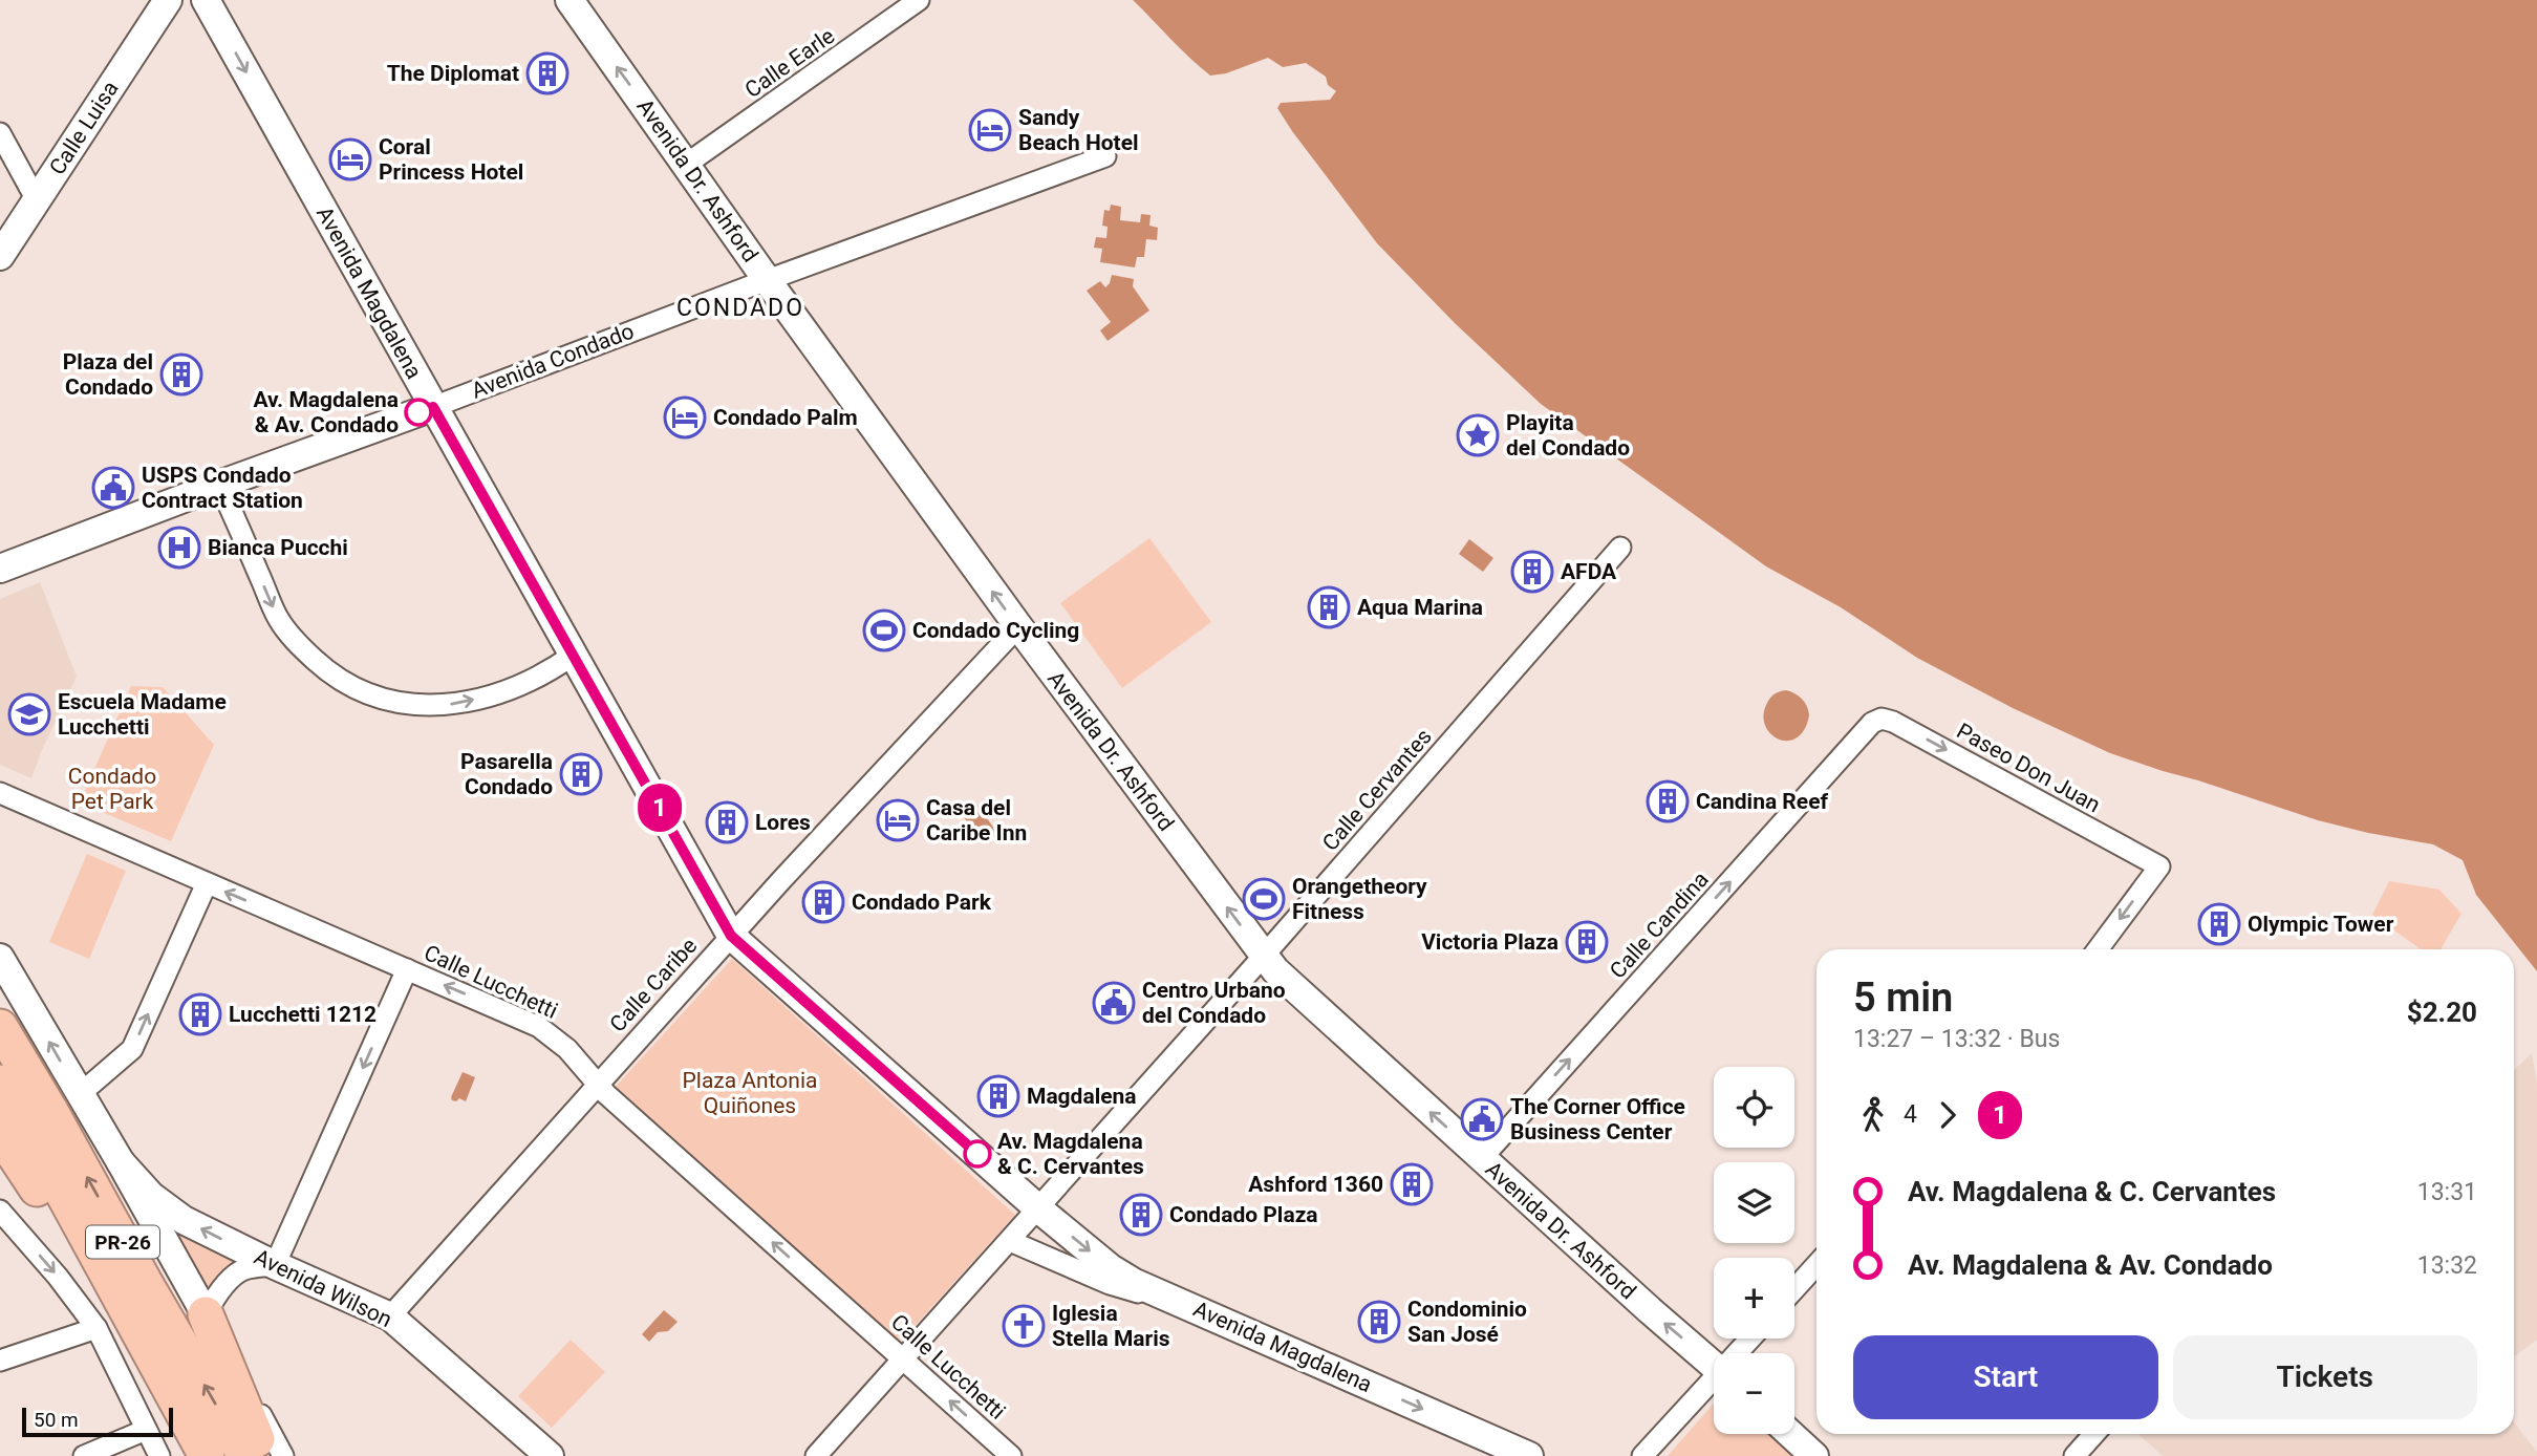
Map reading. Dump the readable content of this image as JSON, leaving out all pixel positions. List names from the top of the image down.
{
  "streets": {
    "highway": ["PR-26"],
    "street": [
      "Calle Earle",
      "Calle Luisa",
      "Avenida Dr. Ashford",
      "Avenida Magdalena",
      "Avenida Condado",
      "Paseo Don Juan",
      "Calle Cervantes",
      "Calle Candina",
      "Calle Lucchetti",
      "Calle Caribe",
      "Avenida Wilson"
    ]
  },
  "crossings": [
    ["Calle Earle", "Avenida Dr. Ashford"],
    ["Avenida Dr. Ashford", "Avenida Condado"],
    ["Avenida Dr. Ashford", "Calle Cervantes"],
    ["Avenida Dr. Ashford", "Calle Candina"],
    ["Avenida Dr. Ashford", "Calle Caribe"],
    ["Avenida Magdalena", "Avenida Condado"],
    ["Avenida Magdalena", "Calle Cervantes"],
    ["Avenida Magdalena", "Calle Caribe"],
    ["Paseo Don Juan", "Calle Candina"],
    ["Calle Cervantes", "Calle Lucchetti"],
    ["Calle Lucchetti", "Calle Caribe"],
    ["Calle Caribe", "Avenida Wilson"]
  ],
  "one_way": [
    "Avenida Dr. Ashford",
    "Avenida Magdalena",
    "Calle Candina",
    "Calle Lucchetti"
  ],
  "districts": ["CONDADO"],
  "parks": ["Condado Pet Park", "Plaza Antonia Quiñones"],
  "places": {
    "building": [
      "The Diplomat",
      "Plaza del Condado",
      "AFDA",
      "Aqua Marina",
      "Pasarella Condado",
      "Candina Reef",
      "Lores",
      "Condado Park",
      "Olympic Tower",
      "Victoria Plaza",
      "Lucchetti 1212",
      "Magdalena",
      "Ashford 1360",
      "Condado Plaza",
      "Condominio San José"
    ],
    "hotel": [
      "Sandy Beach Hotel",
      "Coral Princess Hotel",
      "Condado Palm",
      "Casa del Caribe Inn"
    ],
    "other": ["Av. Magdalena & Av. Condado", "Av. Magdalena & C. Cervantes"],
    "place": ["Playita del Condado"],
    "public building": ["USPS Condado Contract Station", "Centro Urbano del Condado", "The Corner Office Business Center"],
    "hospital": ["Bianca Pucchi"],
    "sports": ["Condado Cycling", "Orangetheory Fitness"],
    "school or university": ["Escuela Madame Lucchetti"],
    "church": ["Iglesia Stella Maris"]
  },
  "lines": ["bus line 1"],
  "scale_bar": "50 m",
  "page": {
    "on_map": "1",
    "heading": ["5 min", "13:27 – 13:32 · Bus", "$2.20"],
    "map_buttons": ["+", "−"],
    "legs": ["4", "1"],
    "list": [
      {
        "name": "Av. Magdalena & C. Cervantes",
        "value": "13:31"
      },
      {
        "name": "Av. Magdalena & Av. Condado",
        "value": "13:32"
      }
    ],
    "buttons": ["Start", "Tickets"],
    "scale": "50 m"
  }
}
